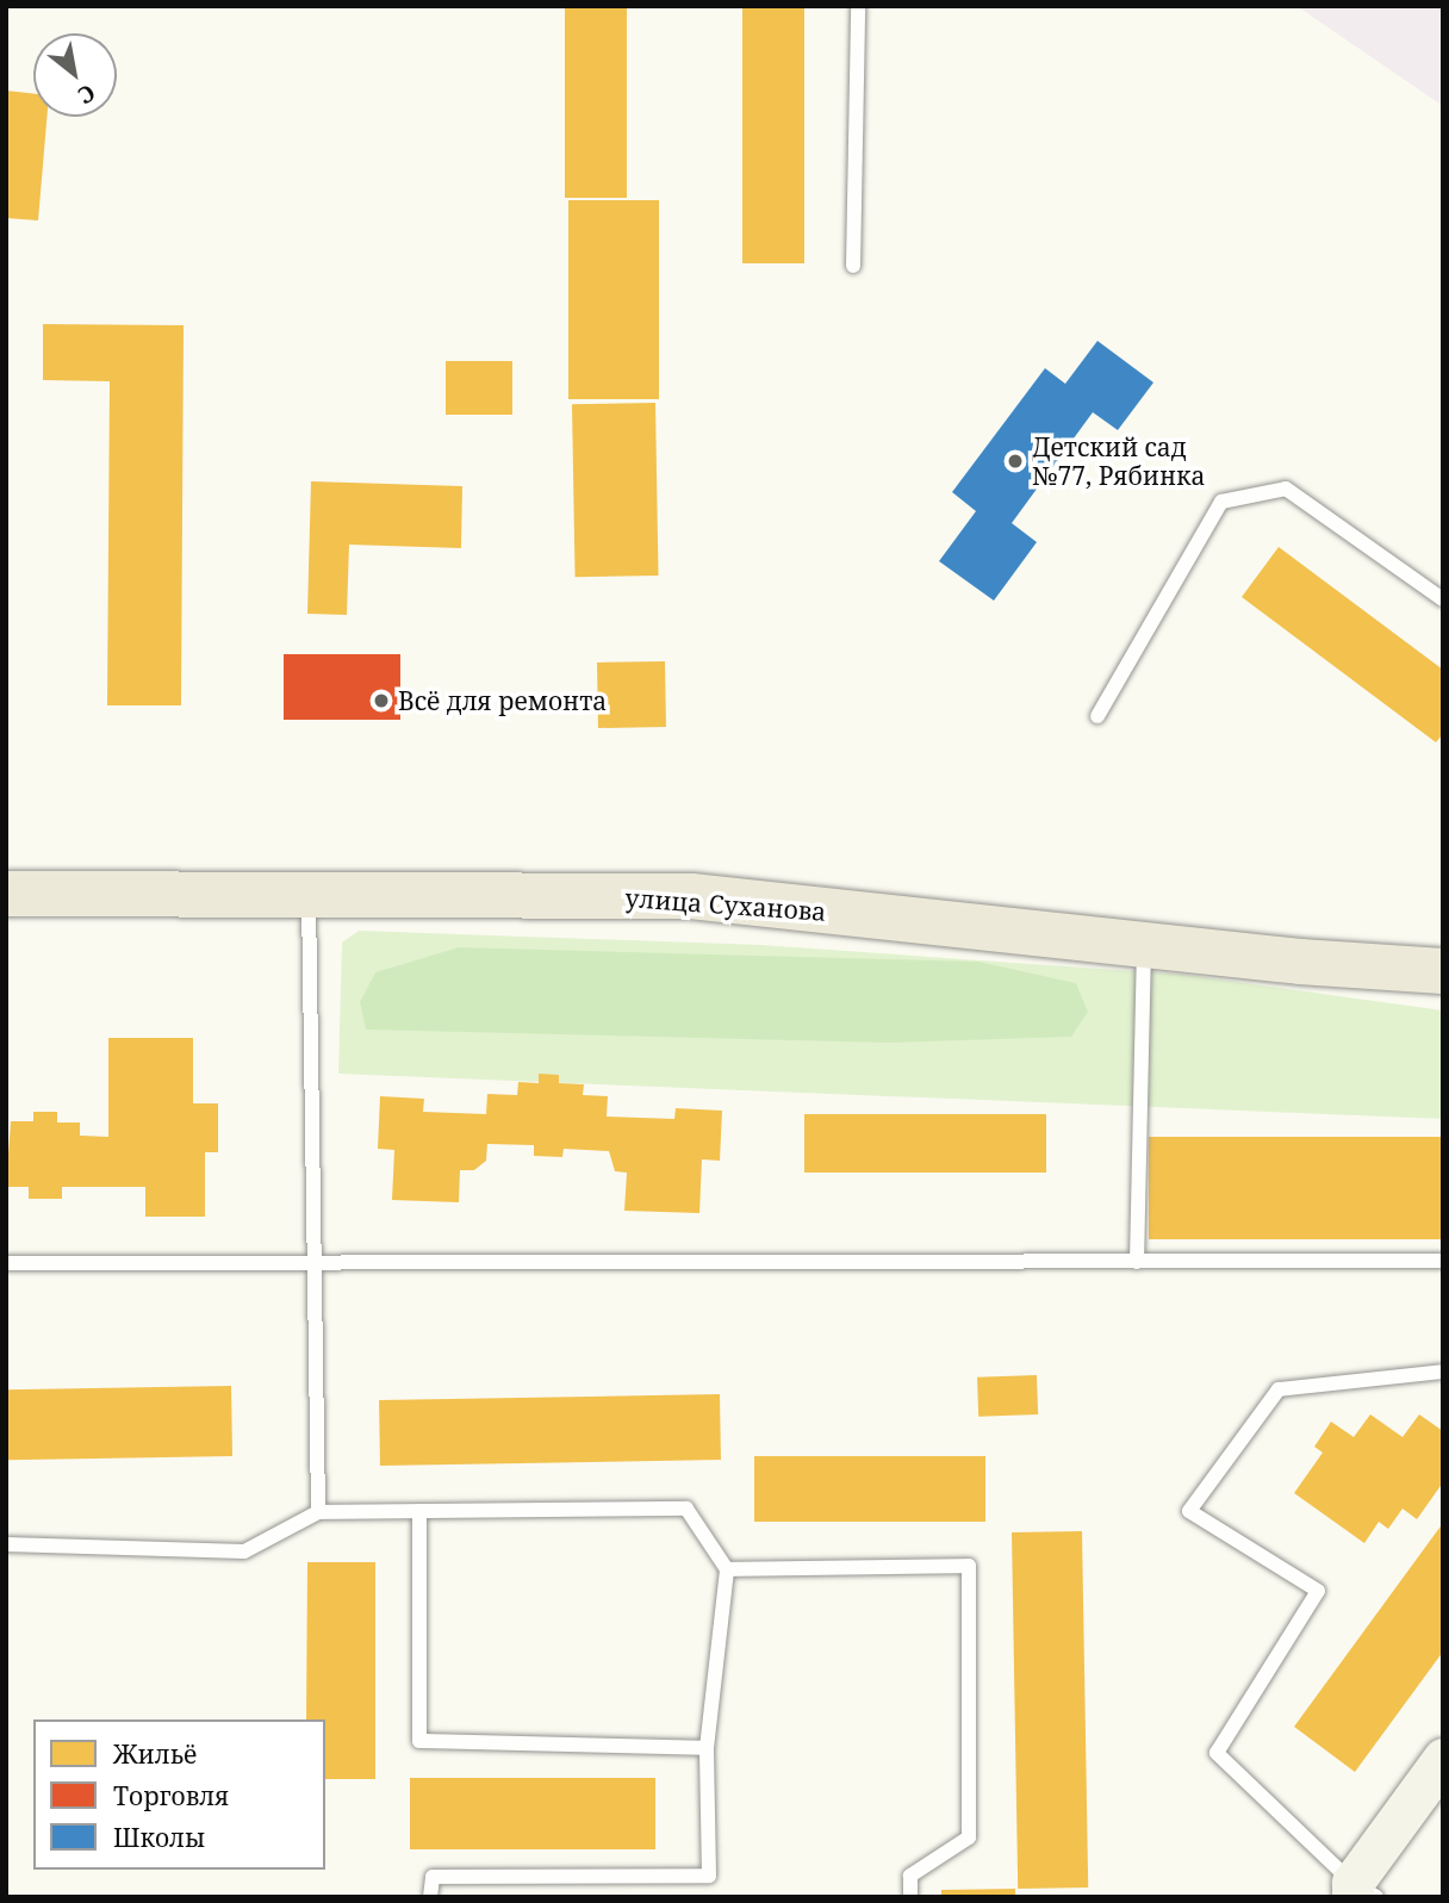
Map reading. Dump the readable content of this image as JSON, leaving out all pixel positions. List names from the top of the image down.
{
  "streets": {
    "main road": ["улица Суханова"]
  },
  "places": ["Детский сад №77, Рябинка", "Всё для ремонта"],
  "legend": ["Жильё", "Торговля", "Школы"],
  "north": "bottom right"
}
